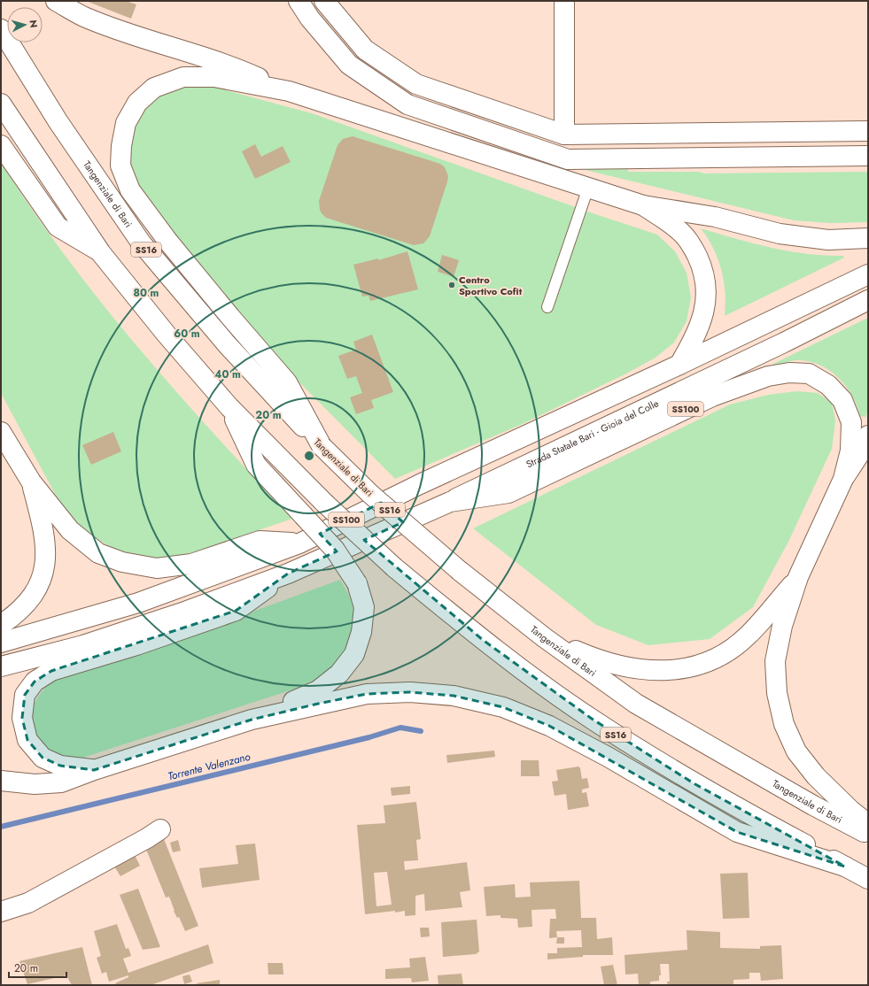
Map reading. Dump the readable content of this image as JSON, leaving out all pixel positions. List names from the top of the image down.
{
  "streets": {
    "main road": [
      "Tangenziale di Bari",
      "SS16",
      "SS100",
      "Strada Statale Bari - Gioia del Colle"
    ]
  },
  "crossings": [
    ["SS100", "Strada Statale Bari - Gioia del Colle"]
  ],
  "water": ["Torrente Valenzano"],
  "places": ["Centro Sportivo Cofit"],
  "scale_bar": "20 m",
  "north": "right",
  "rings": [
    "80 m",
    "60 m",
    "40 m",
    "20 m"
  ]
}
